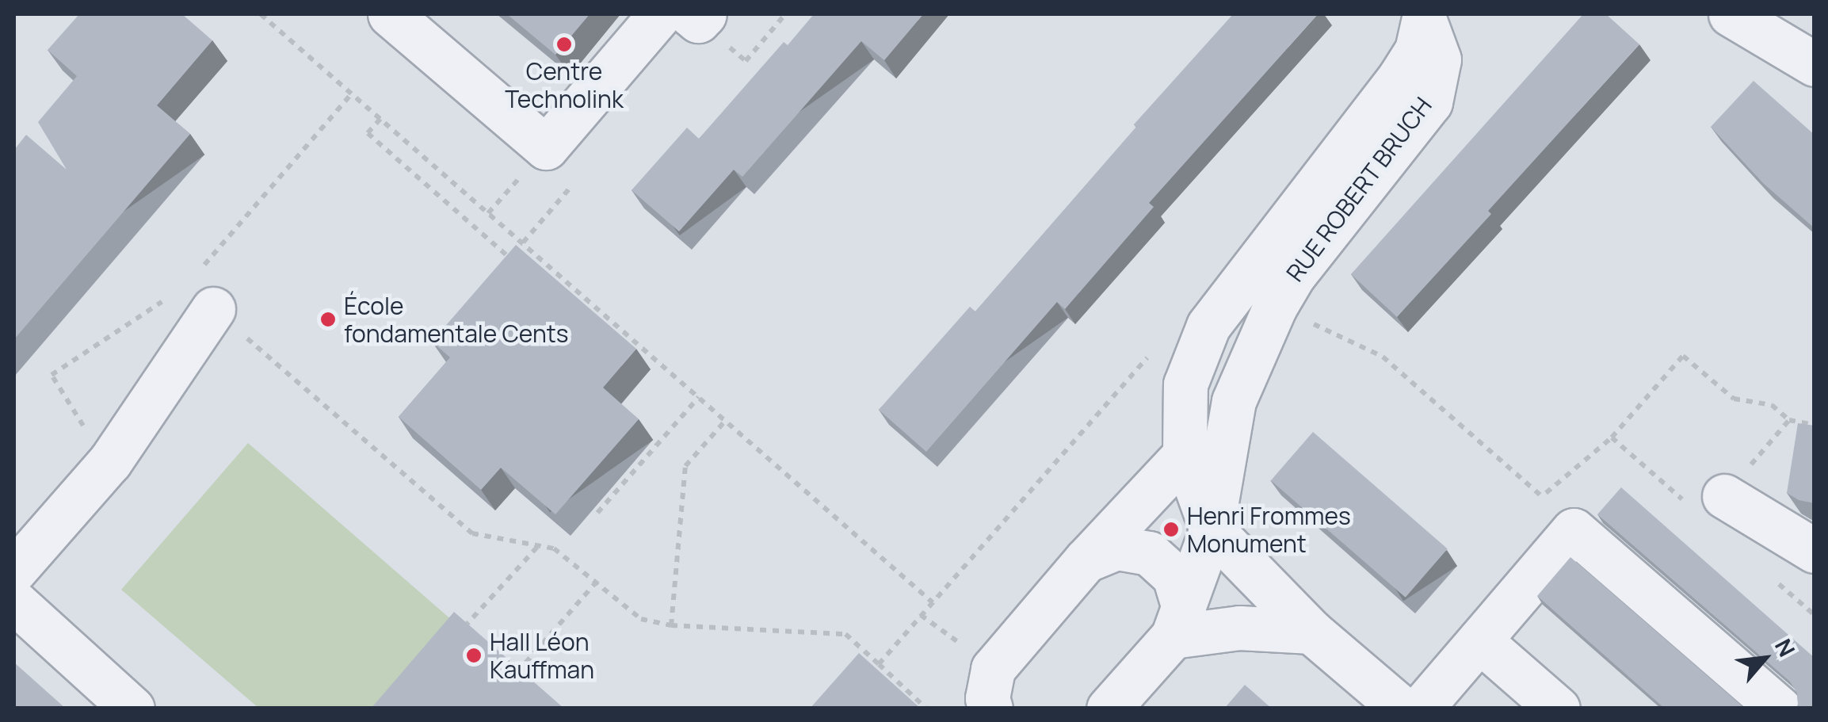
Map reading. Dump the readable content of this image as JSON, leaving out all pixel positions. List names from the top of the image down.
{
  "streets": {
    "street": ["RUE ROBERT BRUCH"]
  },
  "places": [
    "Centre Technolink",
    "École fondamentale Cents",
    "Henri Frommes Monument",
    "Hall Léon Kauffman"
  ],
  "north": "top right"
}
